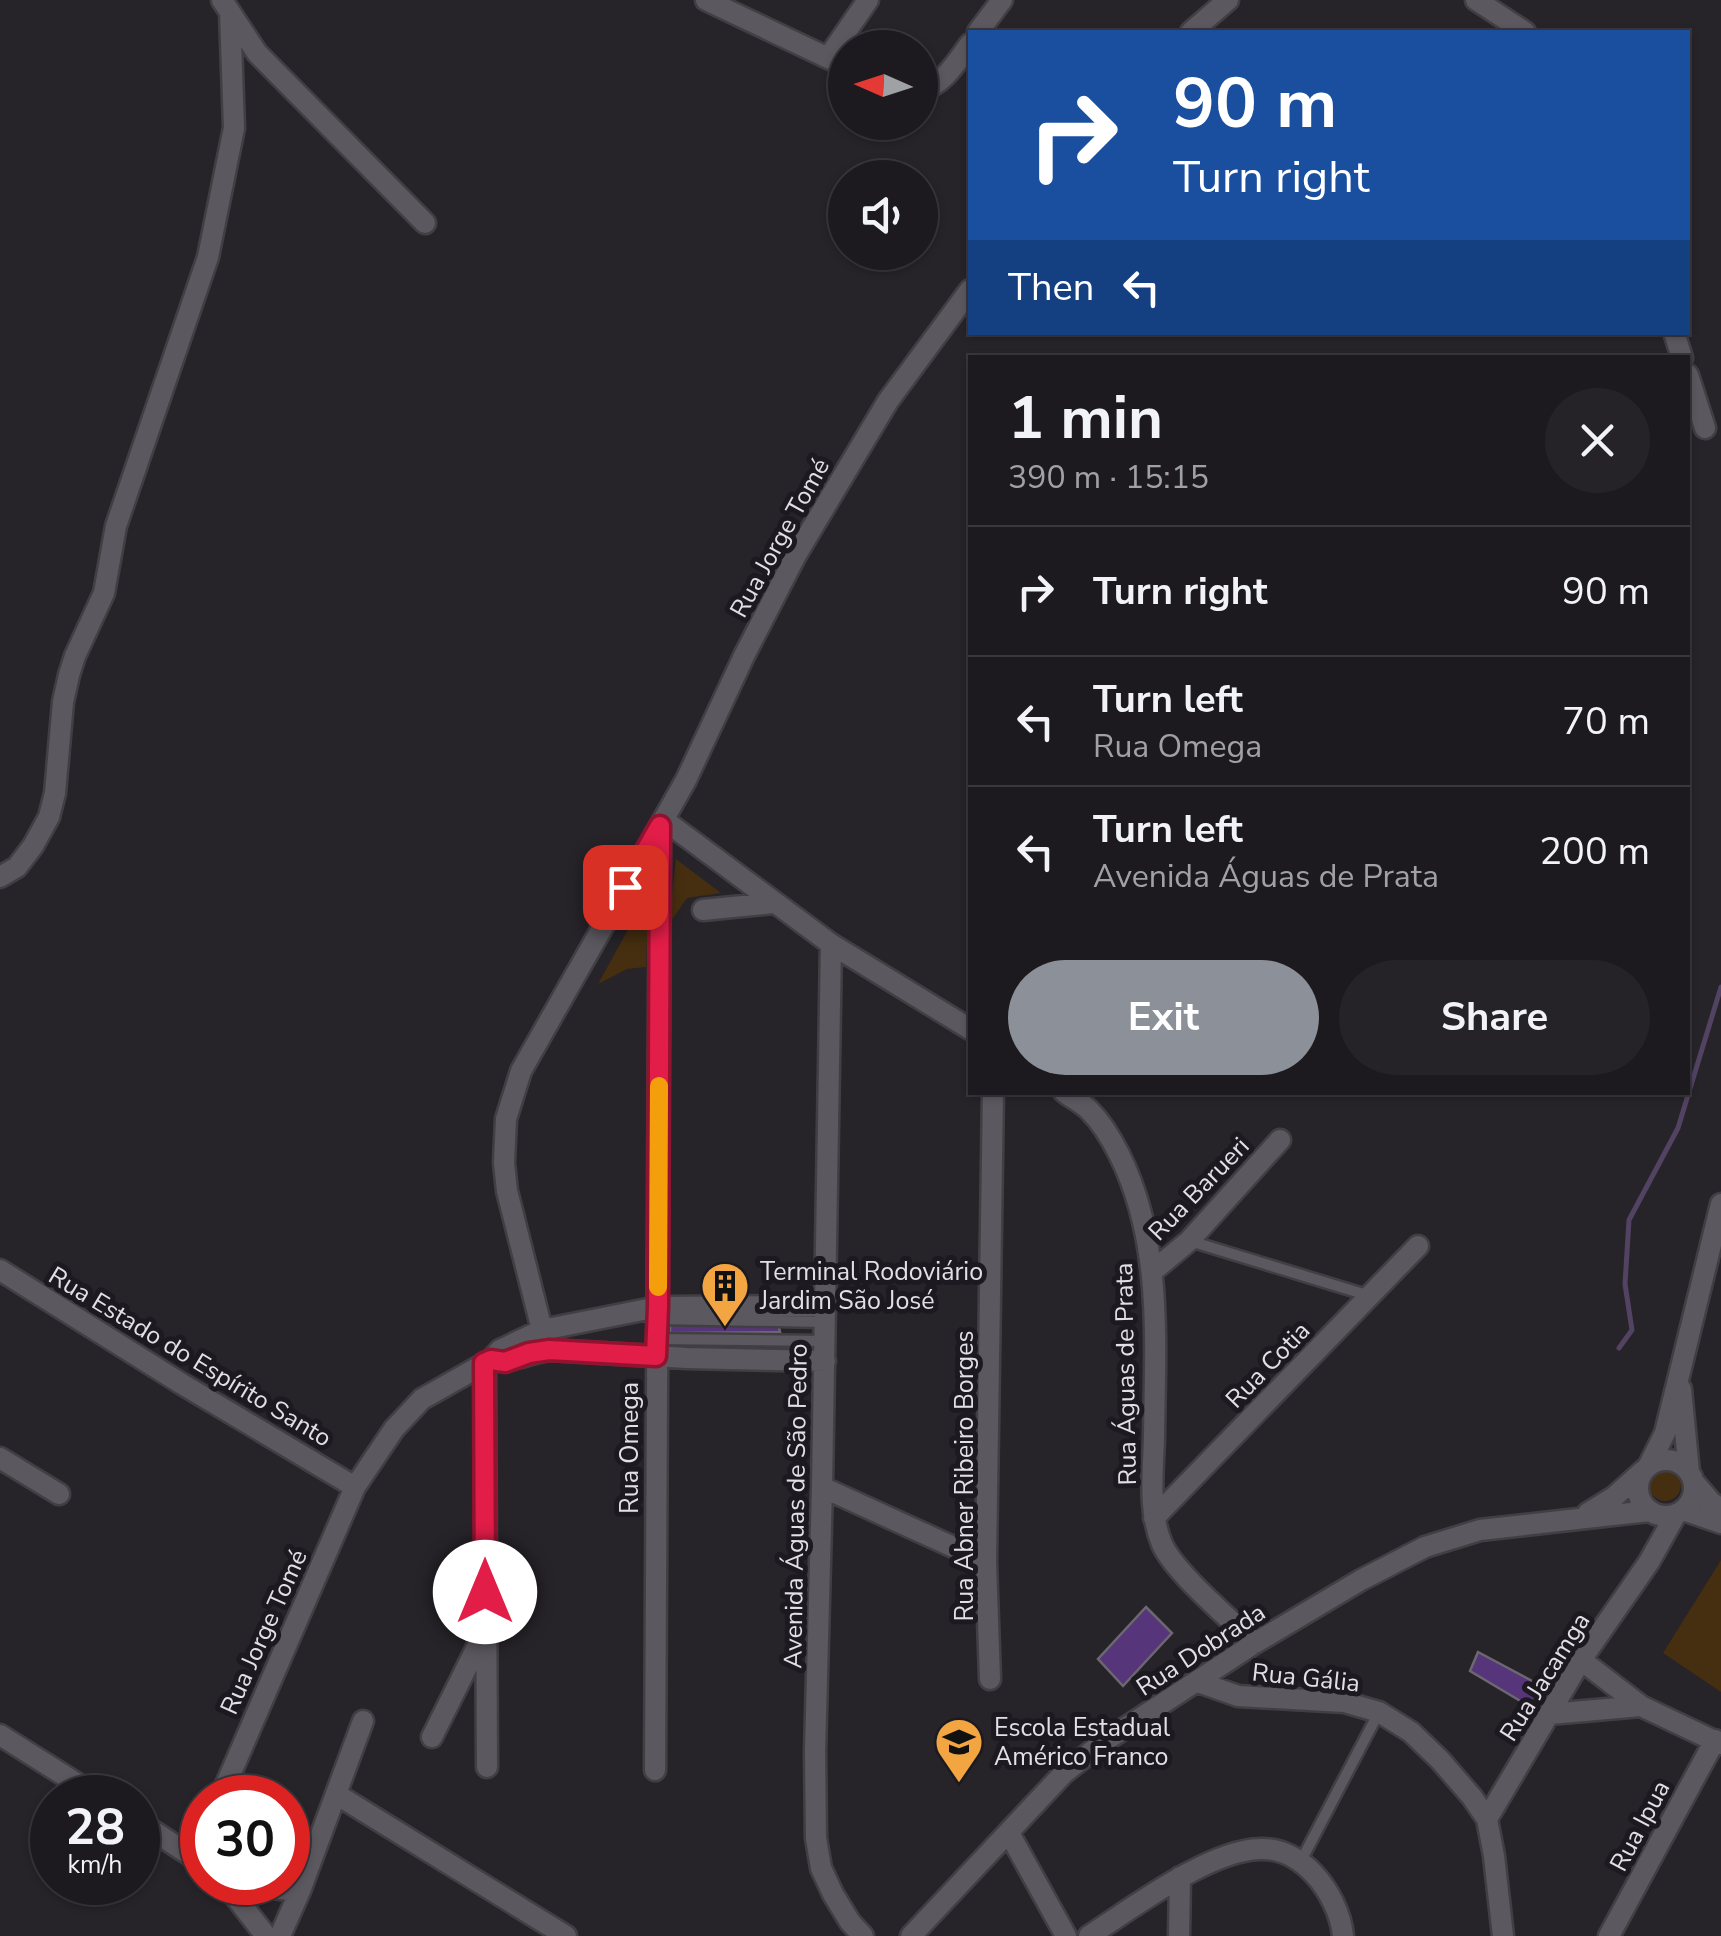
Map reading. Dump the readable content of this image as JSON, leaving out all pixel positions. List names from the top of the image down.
{
  "streets": {
    "street": [
      "Rua Jorge Tomé",
      "Rua Barueri",
      "Rua Estado do Espírito Santo",
      "Rua Cotia",
      "Rua Águas de Prata",
      "Rua Omega",
      "Rua Abner Ribeiro Borges",
      "Avenida Águas de São Pedro",
      "Rua Dobrada",
      "Rua Jacamga",
      "Rua Gália",
      "Rua Ipua"
    ]
  },
  "crossings": [
    ["Rua Jorge Tomé", "Rua Estado do Espírito Santo"],
    ["Rua Jorge Tomé", "Rua Omega"],
    ["Rua Barueri", "Rua Águas de Prata"],
    ["Rua Cotia", "Rua Águas de Prata"],
    ["Rua Águas de Prata", "Rua Dobrada"],
    ["Rua Dobrada", "Rua Jacamga"],
    ["Rua Dobrada", "Rua Gália"],
    ["Rua Jacamga", "Rua Gália"]
  ],
  "places": {
    "building": ["Terminal Rodoviário Jardim São José"],
    "school or university": ["Escola Estadual Américo Franco"]
  },
  "north": "left",
  "page": {
    "turn": ["90 m", "Turn right"],
    "then": "Then",
    "heading": ["1 min", "390 m · 15:15"],
    "list": [
      {
        "name": "Turn right",
        "value": "90 m"
      },
      {
        "name": "Turn left",
        "note": "Rua Omega",
        "value": "70 m"
      },
      {
        "name": "Turn left",
        "note": "Avenida Águas de Prata",
        "value": "200 m"
      }
    ],
    "buttons": ["Exit", "Share"],
    "speed": "28 km/h",
    "limit": "30"
  }
}
